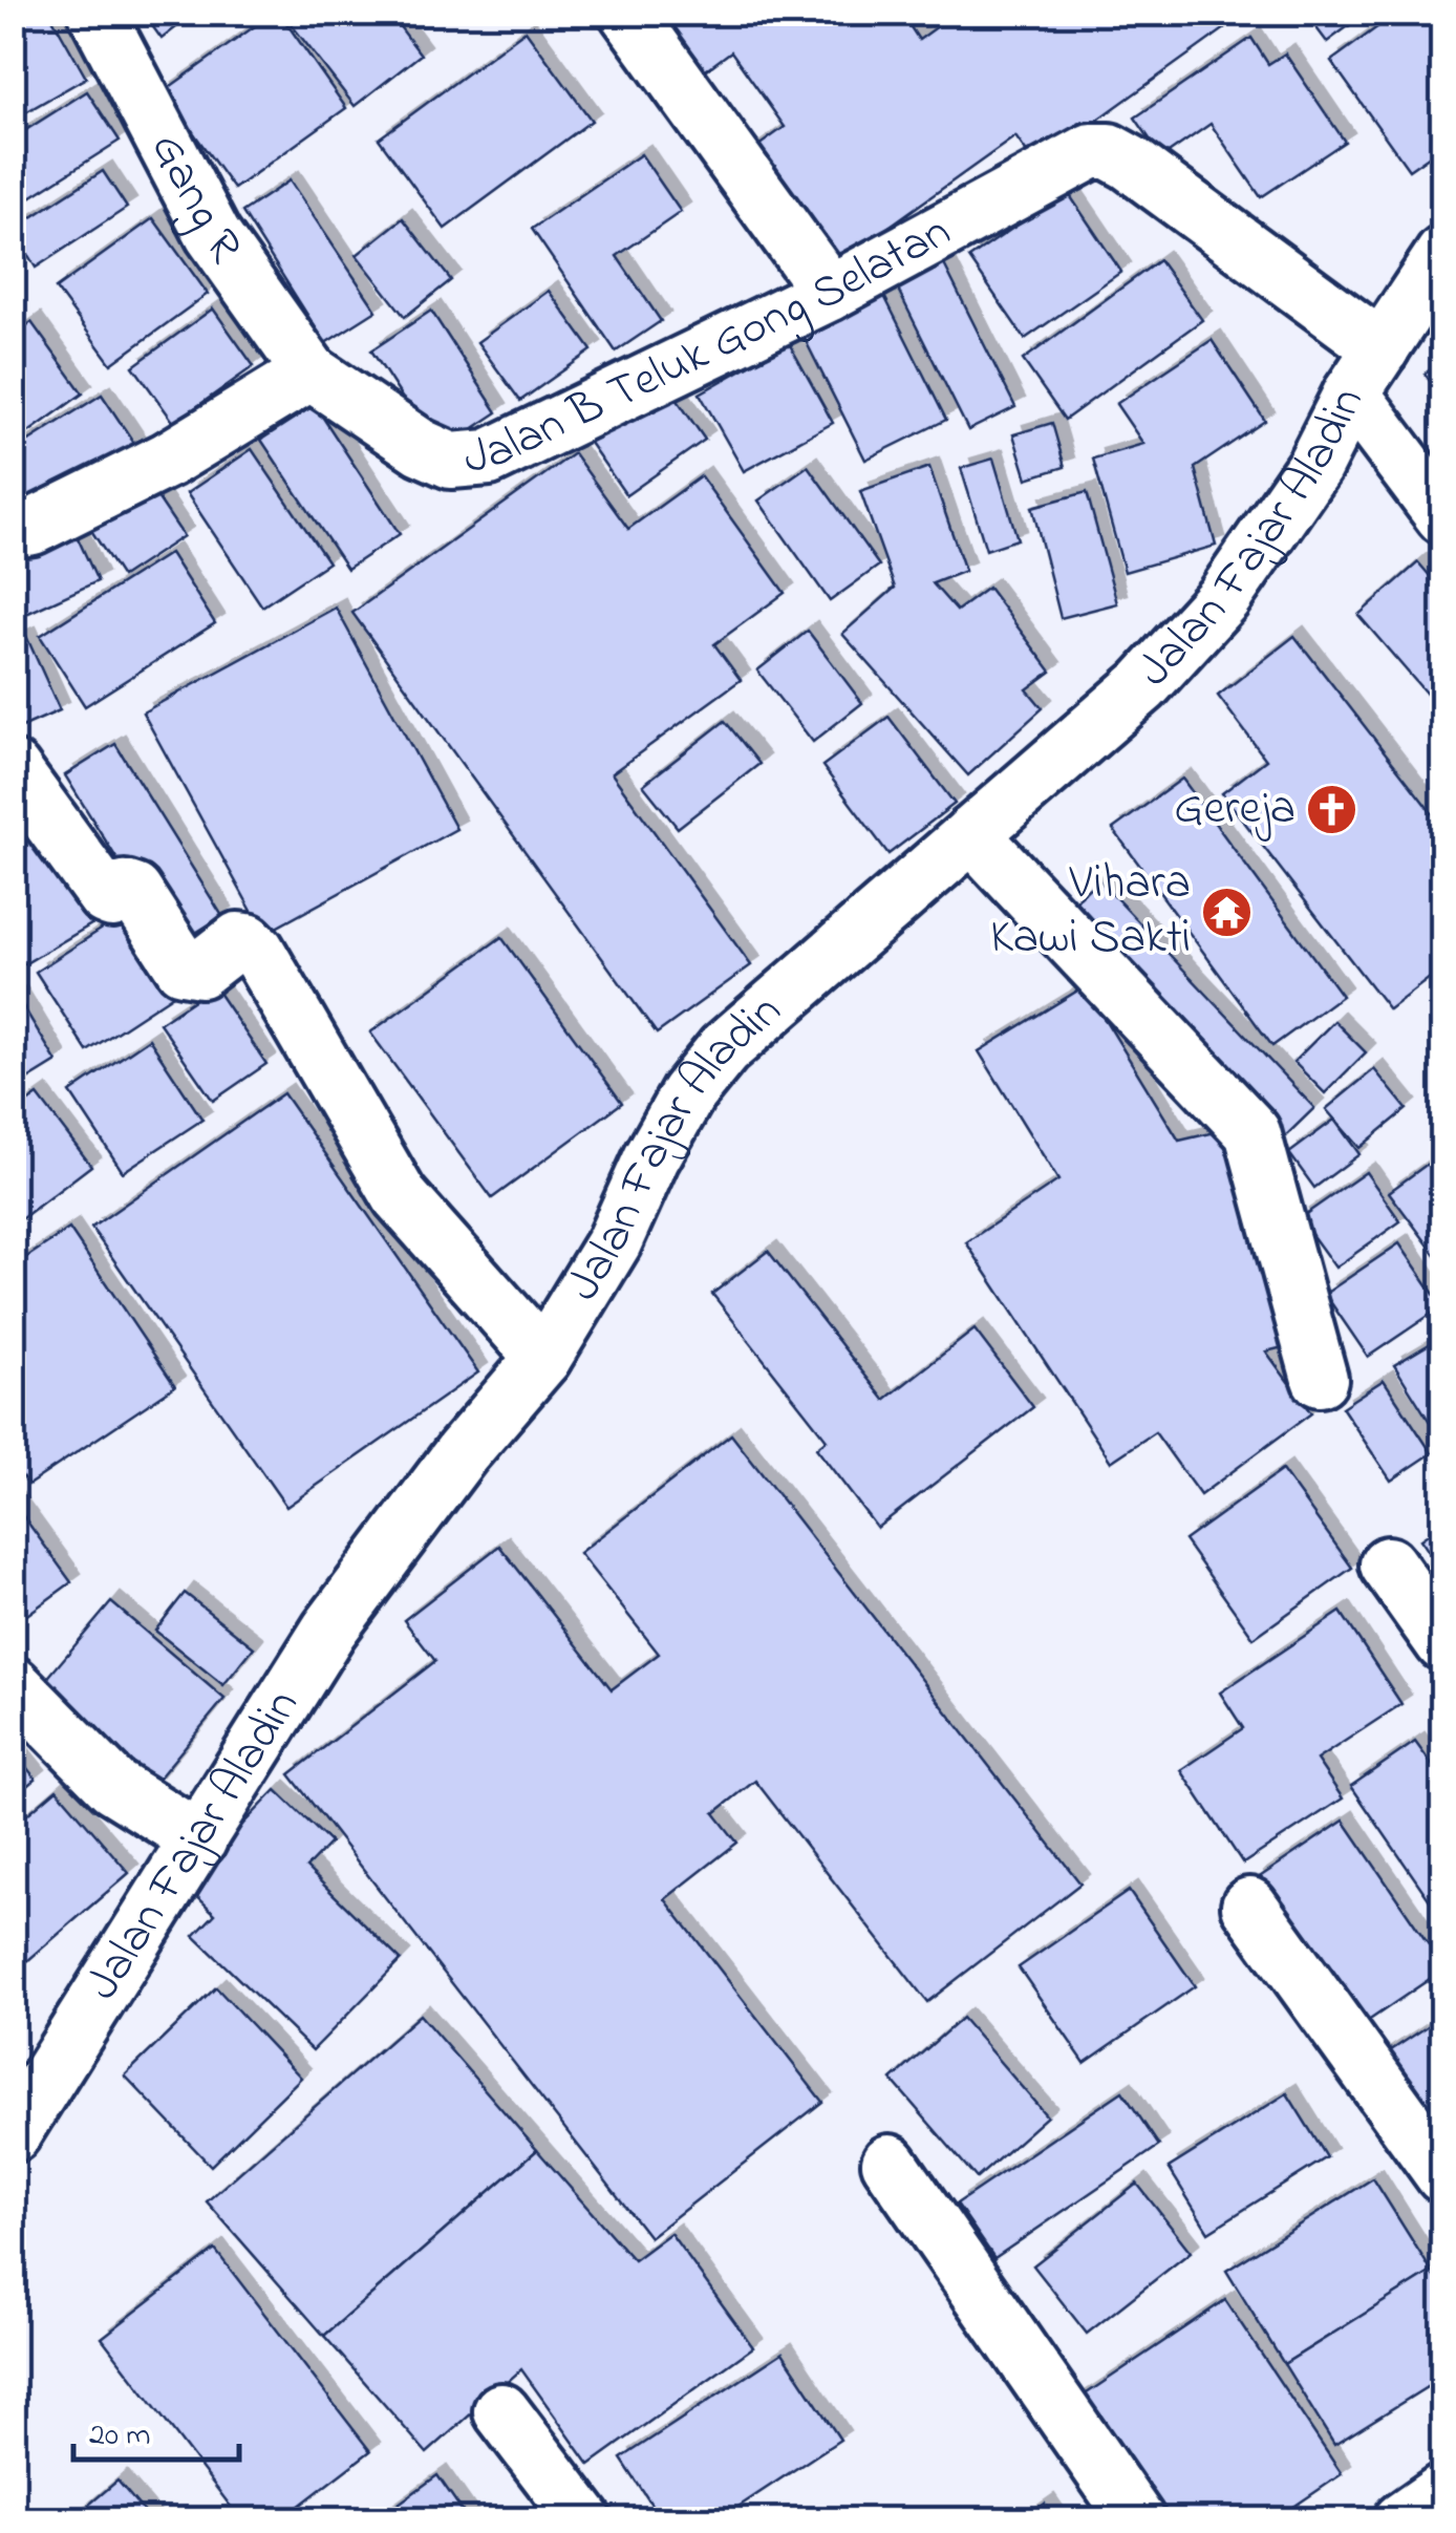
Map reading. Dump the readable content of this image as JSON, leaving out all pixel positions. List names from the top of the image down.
{
  "streets": {
    "street": ["Gang R", "Jalan B Teluk Gong Selatan", "Jalan Fajar Aladin"]
  },
  "crossings": [
    ["Gang R", "Jalan B Teluk Gong Selatan"],
    ["Jalan B Teluk Gong Selatan", "Jalan Fajar Aladin"]
  ],
  "places": {
    "church": ["Gereja"],
    "temple": ["Vihara Kawi Sakti"]
  },
  "scale_bar": "20 m"
}
